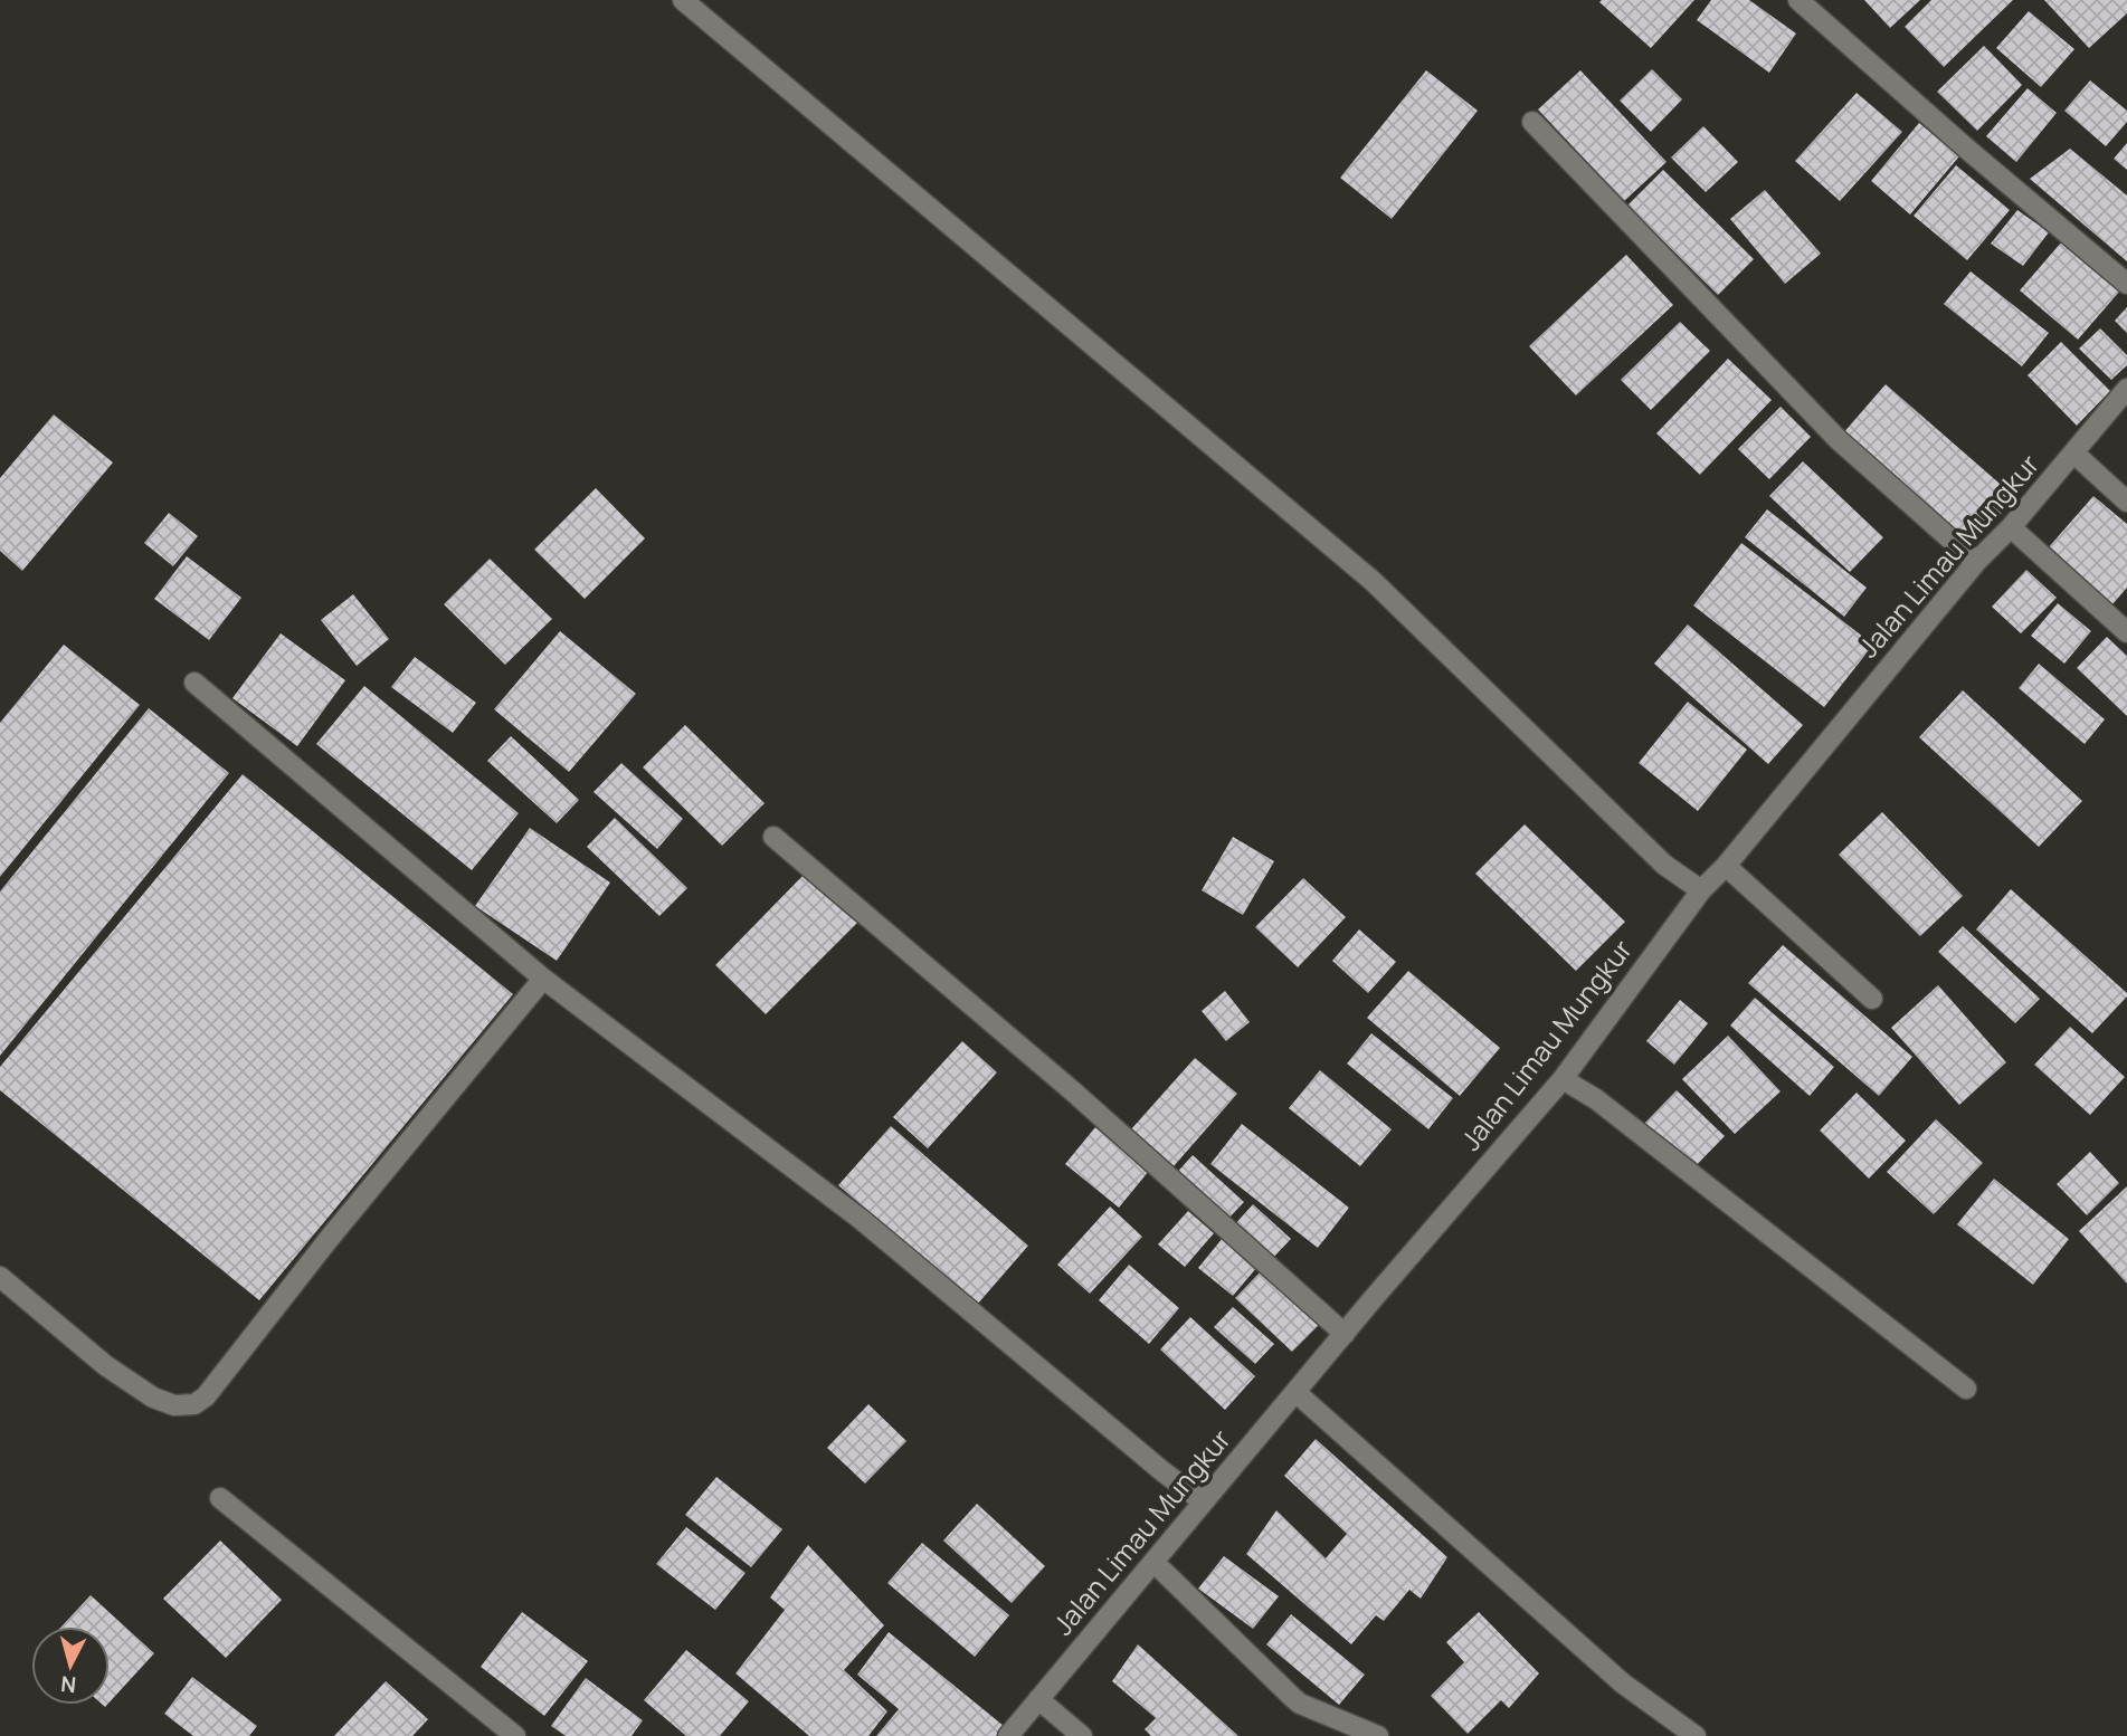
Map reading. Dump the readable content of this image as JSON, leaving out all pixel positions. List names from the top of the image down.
{
  "streets": {
    "street": ["Jalan Limau Mungkur"]
  },
  "north": "bottom"
}
